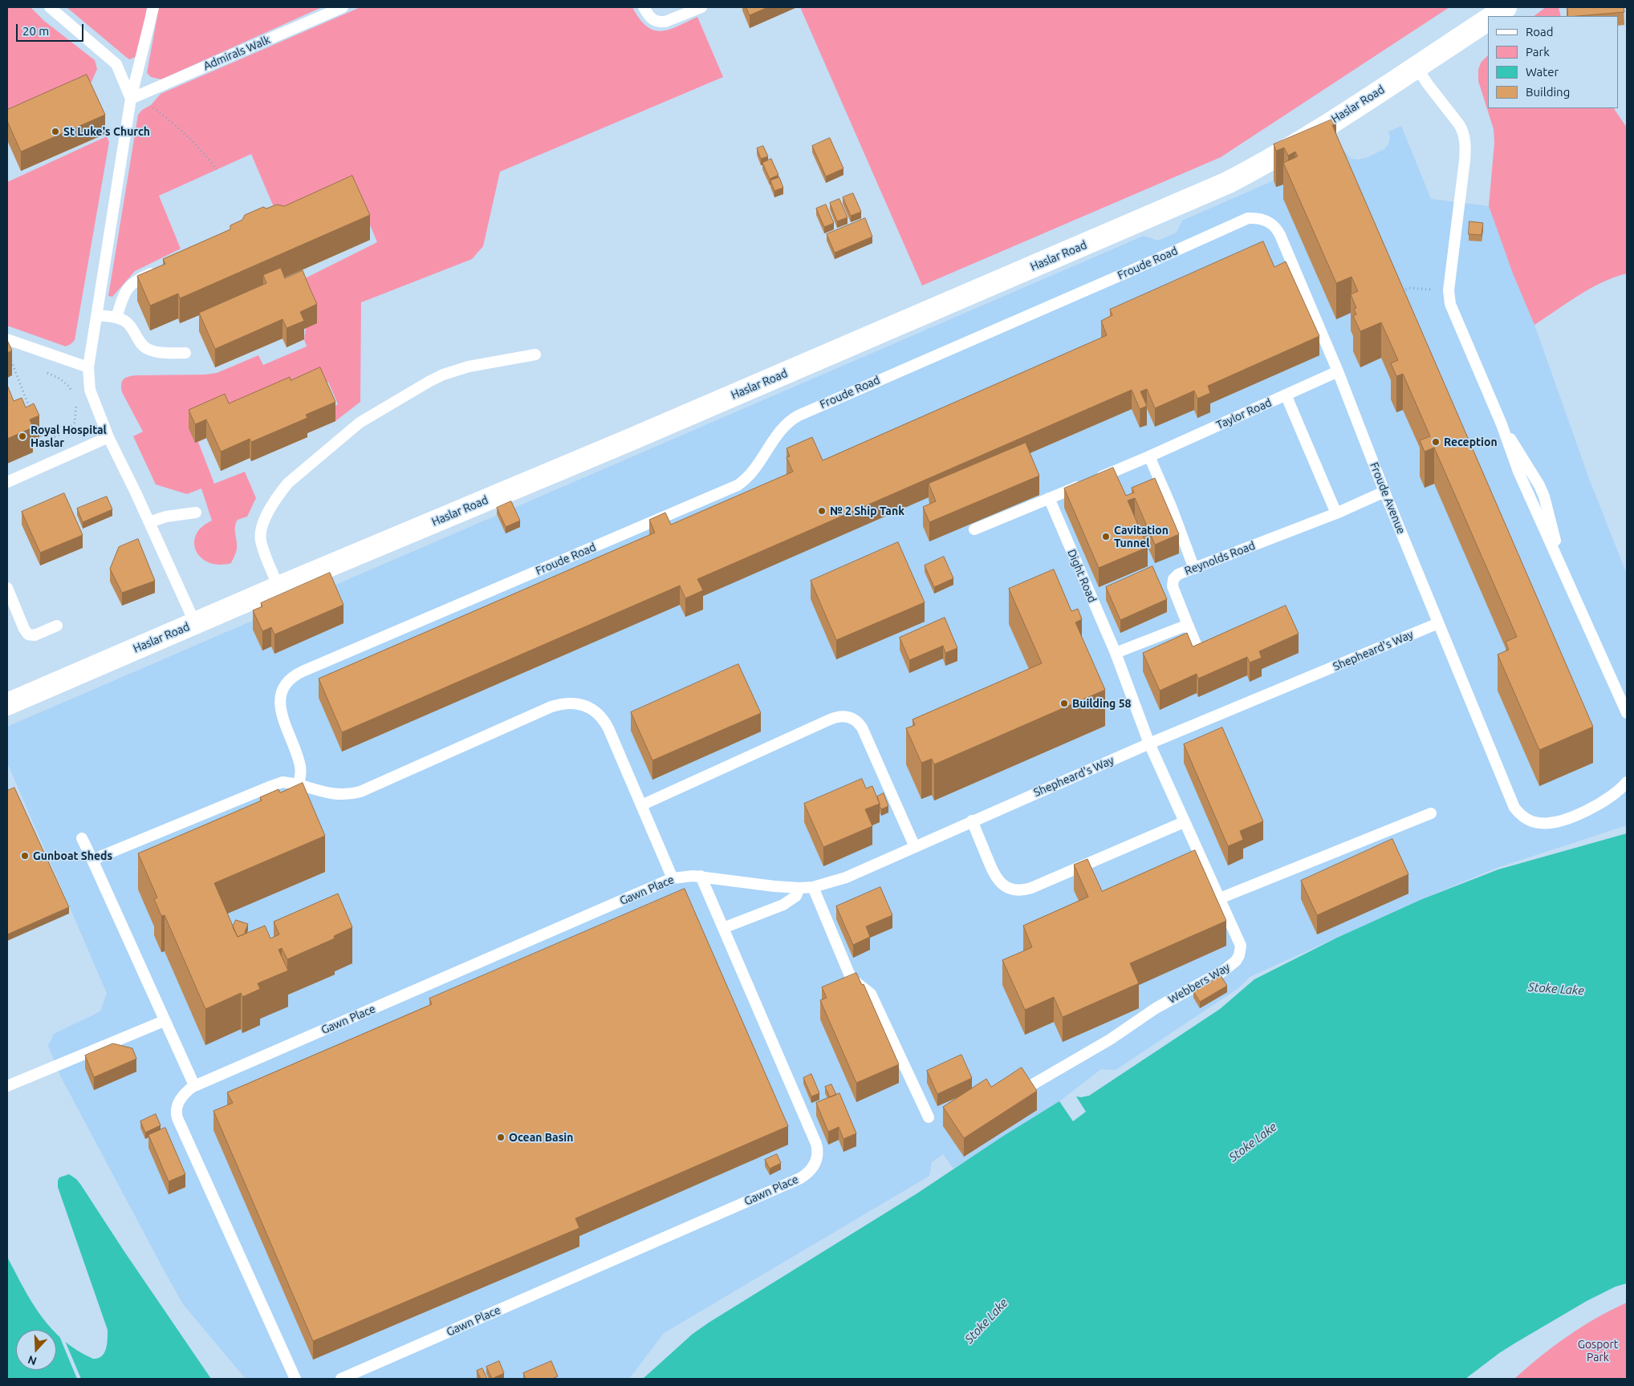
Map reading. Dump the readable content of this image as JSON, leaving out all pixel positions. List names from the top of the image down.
{
  "streets": {
    "street": ["Haslar Road"],
    "lane": [
      "Admirals Walk",
      "Froude Road",
      "Taylor Road",
      "Froude Avenue",
      "Reynolds Road",
      "Dight Road",
      "Shepheard's Way",
      "Gawn Place",
      "Webbers Way"
    ]
  },
  "crossings": [
    ["Froude Road", "Taylor Road"],
    ["Froude Road", "Froude Avenue"],
    ["Taylor Road", "Froude Avenue"],
    ["Taylor Road", "Dight Road"],
    ["Froude Avenue", "Reynolds Road"],
    ["Froude Avenue", "Shepheard's Way"],
    ["Dight Road", "Shepheard's Way"],
    ["Dight Road", "Webbers Way"],
    ["Shepheard's Way", "Gawn Place"],
    ["Shepheard's Way", "Webbers Way"]
  ],
  "water": ["Stoke Lake"],
  "parks": ["Gosport Park"],
  "places": [
    "St Luke's Church",
    "Royal Hospital Haslar",
    "Reception",
    "№ 2 Ship Tank",
    "Cavitation Tunnel",
    "Building 58",
    "Gunboat Sheds",
    "Ocean Basin"
  ],
  "legend": [
    "Road",
    "Park",
    "Water",
    "Building"
  ],
  "scale_bar": "20 m",
  "north": "bottom"
}
